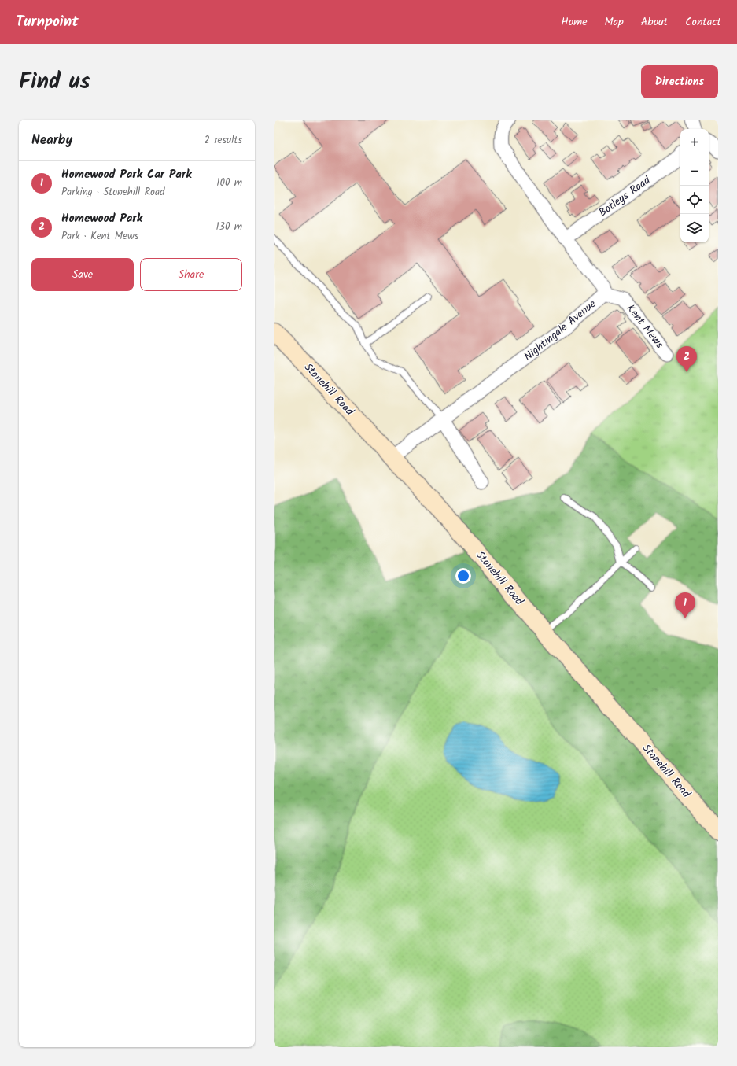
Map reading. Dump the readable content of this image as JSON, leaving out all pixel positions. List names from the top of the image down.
{
  "streets": {
    "street": [
      "Botleys Road",
      "Kent Mews",
      "Nightingale Avenue",
      "Stonehill Road"
    ]
  },
  "crossings": [
    ["Botleys Road", "Nightingale Avenue"],
    ["Kent Mews", "Nightingale Avenue"],
    ["Nightingale Avenue", "Stonehill Road"]
  ],
  "page": {
    "header": "Turnpoint",
    "nav": [
      "Home",
      "Map",
      "About",
      "Contact"
    ],
    "title": "Find us",
    "buttons": [
      "Directions",
      ["Save", "Share"]
    ],
    "heading": ["Nearby", "2 results"],
    "map_buttons": ["+", "−"],
    "list": [
      {
        "mark": "1",
        "name": "Homewood Park Car Park",
        "note": "Parking · Stonehill Road",
        "value": "100 m"
      },
      {
        "mark": "2",
        "name": "Homewood Park",
        "note": "Park · Kent Mews",
        "value": "130 m"
      }
    ],
    "pins": ["2", "1"]
  }
}
